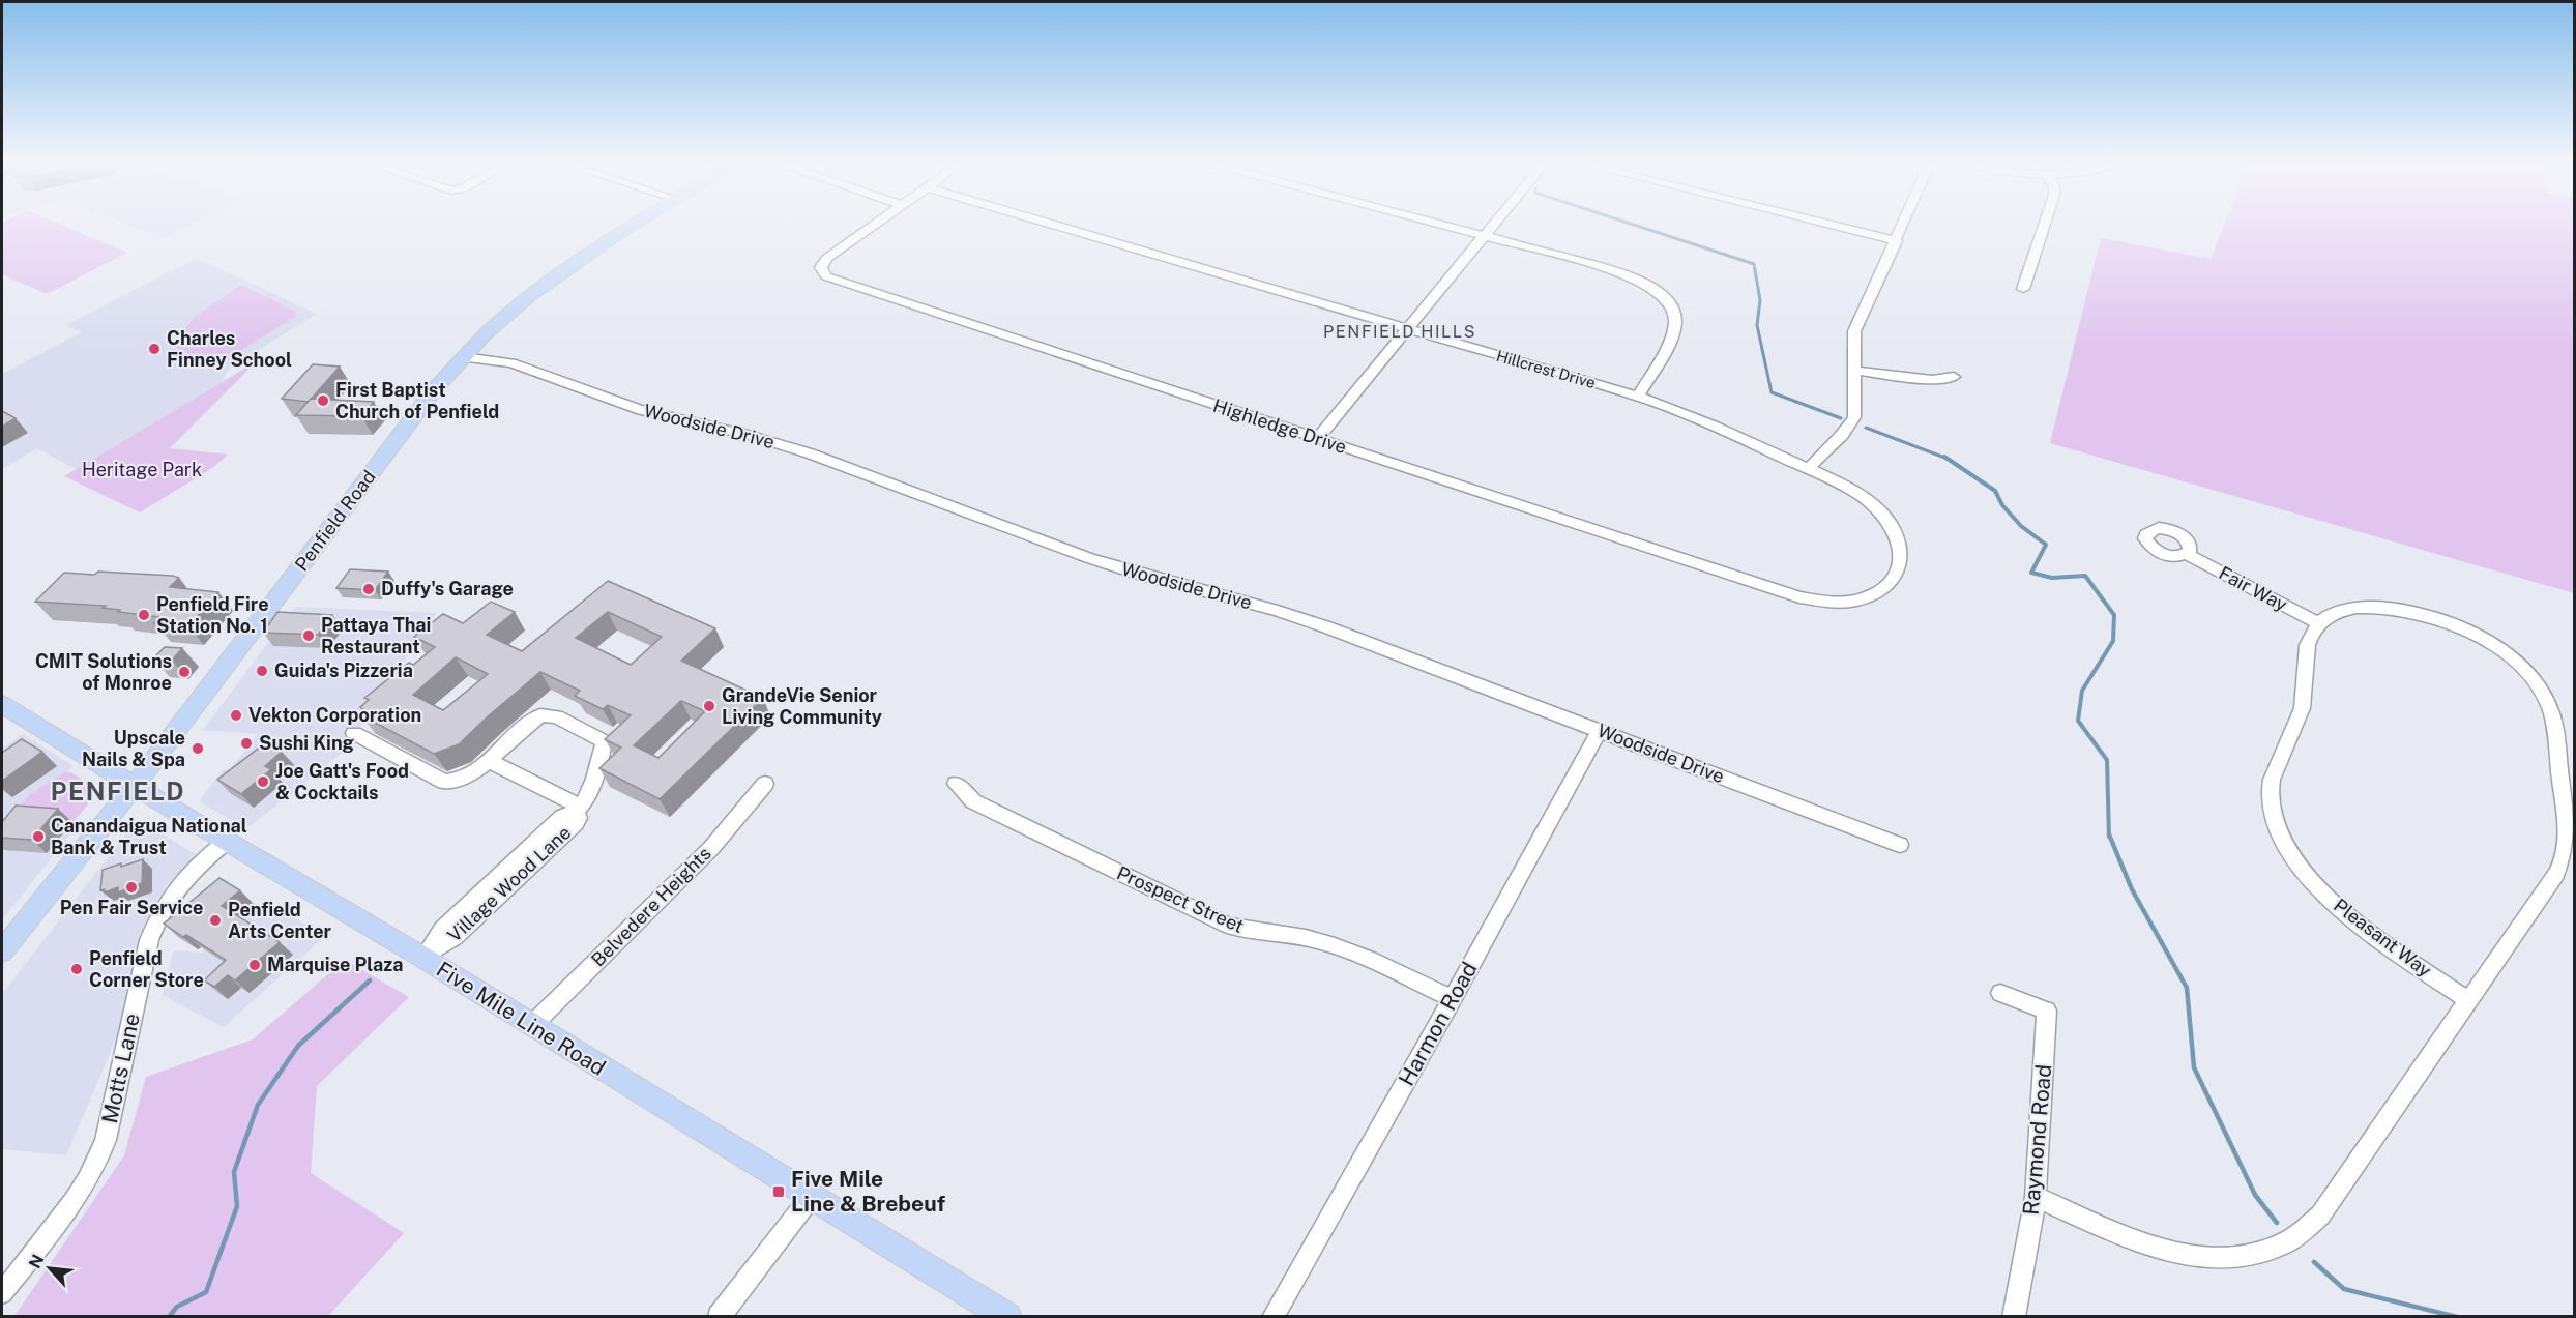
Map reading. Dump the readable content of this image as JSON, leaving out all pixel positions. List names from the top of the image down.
{
  "streets": {
    "main road": ["Penfield Road", "Five Mile Line Road"],
    "street": [
      "Hillcrest Drive",
      "Woodside Drive",
      "Highledge Drive",
      "Fair Way",
      "Village Wood Lane",
      "Prospect Street",
      "Belvedere Heights",
      "Pleasant Way",
      "Harmon Road",
      "Motts Lane",
      "Raymond Road"
    ]
  },
  "crossings": [
    ["Hillcrest Drive", "Highledge Drive"],
    ["Woodside Drive", "Penfield Road"],
    ["Woodside Drive", "Harmon Road"],
    ["Penfield Road", "Five Mile Line Road"],
    ["Fair Way", "Pleasant Way"],
    ["Village Wood Lane", "Five Mile Line Road"],
    ["Prospect Street", "Harmon Road"],
    ["Belvedere Heights", "Five Mile Line Road"],
    ["Five Mile Line Road", "Motts Lane"]
  ],
  "districts": ["PENFIELD HILLS", "PENFIELD"],
  "parks": ["Heritage Park"],
  "places": {
    "other": [
      "Charles Finney School",
      "First Baptist Church of Penfield",
      "Duffy's Garage",
      "Penfield Fire Station No. 1",
      "Pattaya Thai Restaurant",
      "Guida's Pizzeria",
      "CMIT Solutions of Monroe",
      "GrandeVie Senior Living Community",
      "Vekton Corporation",
      "Sushi King",
      "Upscale Nails & Spa",
      "Joe Gatt's Food & Cocktails",
      "Canandaigua National Bank & Trust",
      "Pen Fair Service",
      "Penfield Arts Center",
      "Marquise Plaza",
      "Penfield Corner Store"
    ],
    "transit": ["Five Mile Line & Brebeuf"]
  },
  "north": "top left"
}
